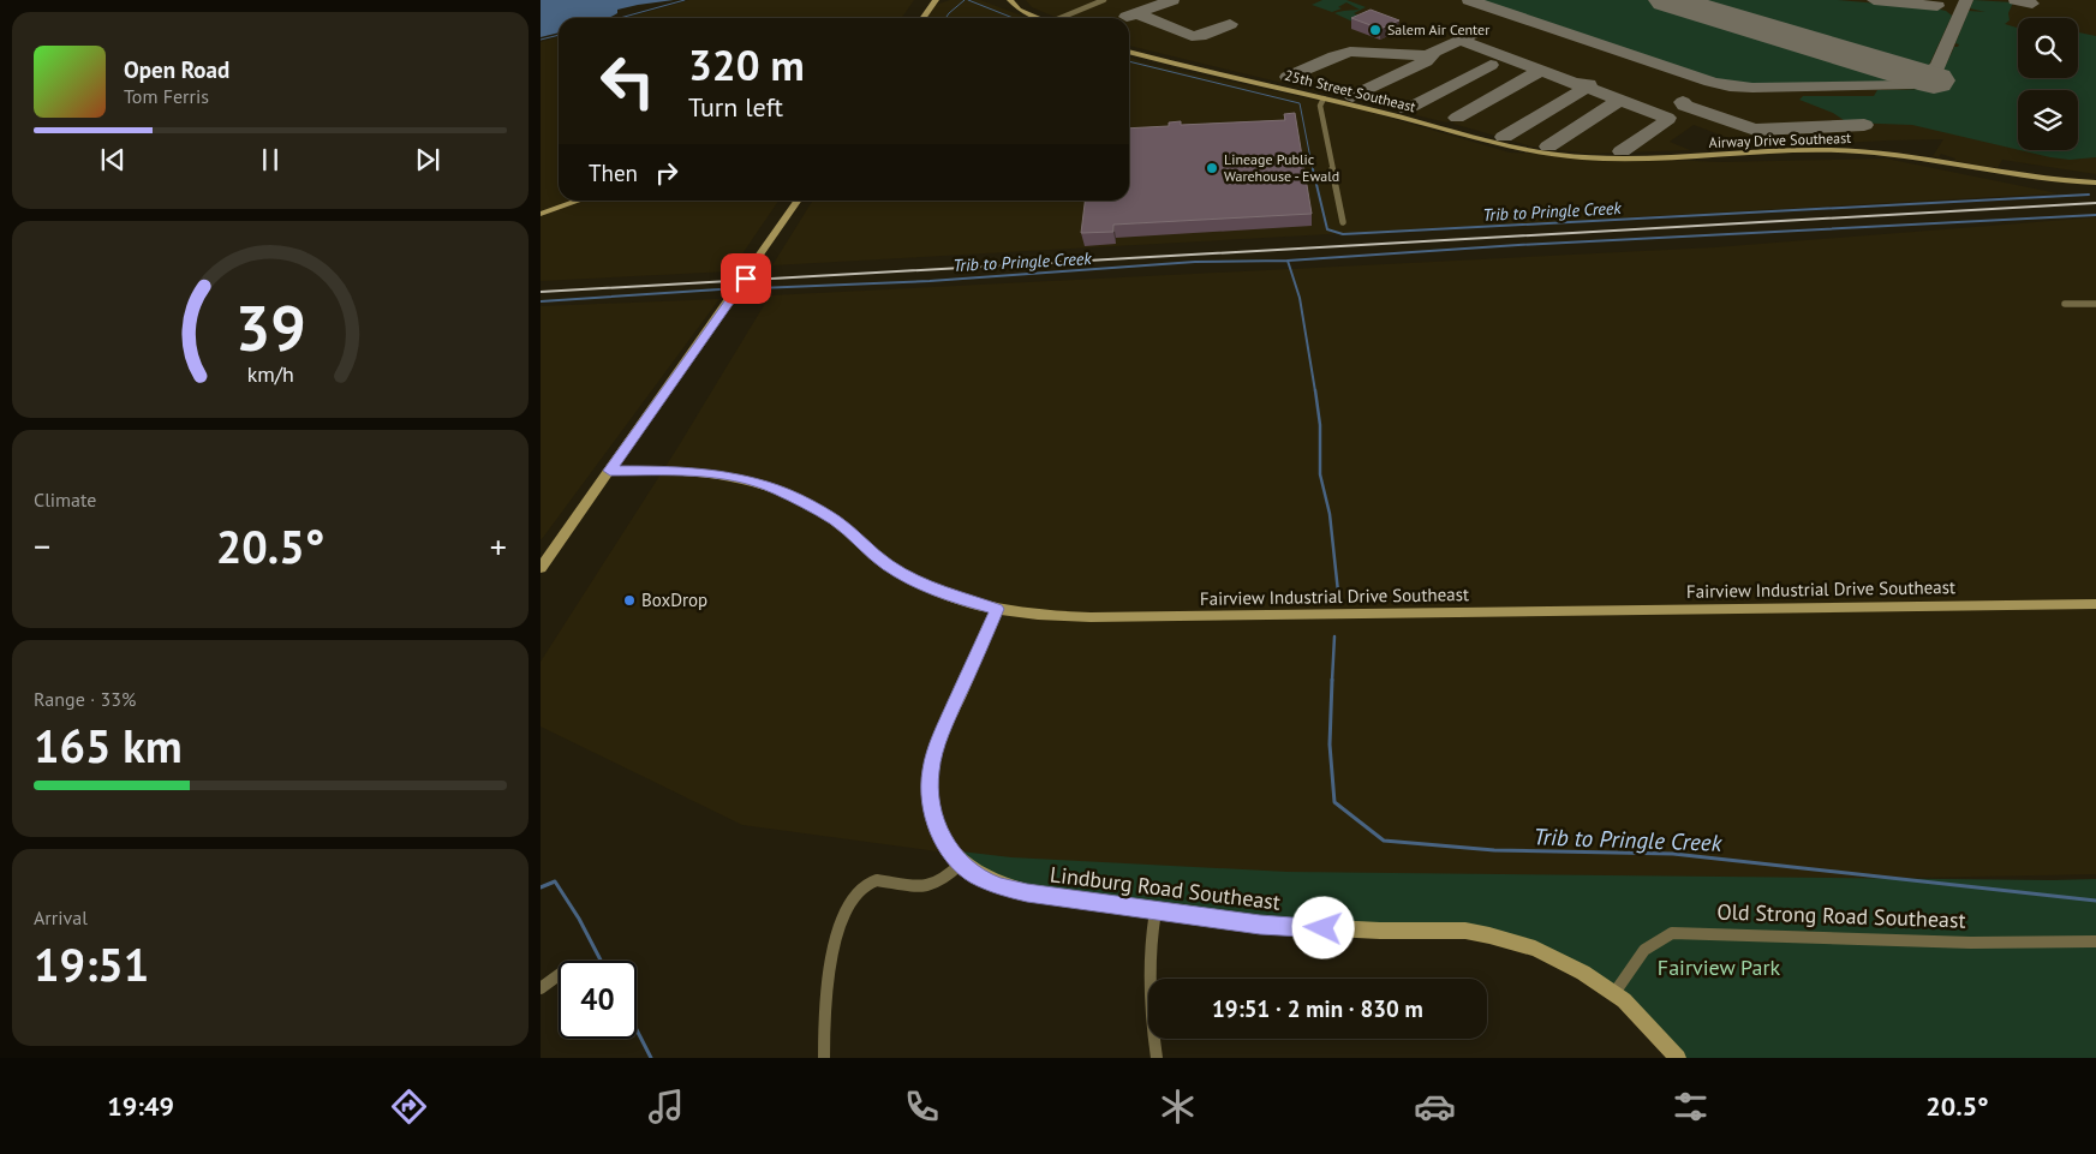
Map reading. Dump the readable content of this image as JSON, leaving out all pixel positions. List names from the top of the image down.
{
  "streets": {
    "street": [
      "25th Street Southeast",
      "Airway Drive Southeast",
      "Fairview Industrial Drive Southeast",
      "Lindburg Road Southeast",
      "Old Strong Road Southeast"
    ]
  },
  "crossings": [
    ["25th Street Southeast", "Airway Drive Southeast"],
    ["Fairview Industrial Drive Southeast", "Lindburg Road Southeast"],
    ["Lindburg Road Southeast", "Old Strong Road Southeast"]
  ],
  "water": ["Trib to Pringle Creek"],
  "parks": ["Fairview Park"],
  "places": ["Salem Air Center", "Lineage Public Warehouse - Ewald", "BoxDrop"],
  "page": {
    "turn": ["320 m", "Turn left"],
    "song": ["Open Road", "Tom Ferris"],
    "then": "Then",
    "tile": [
      "Climate",
      ["Range · 33%", "165 km"],
      ["Arrival", "19:51"]
    ],
    "heat": ["−", "20.5°", "+"],
    "limit": "40",
    "trip": "19:51 · 2 min · 830 m",
    "tabs": ["19:49", "20.5°"],
    "gauge": ["39", "km/h"]
  }
}
